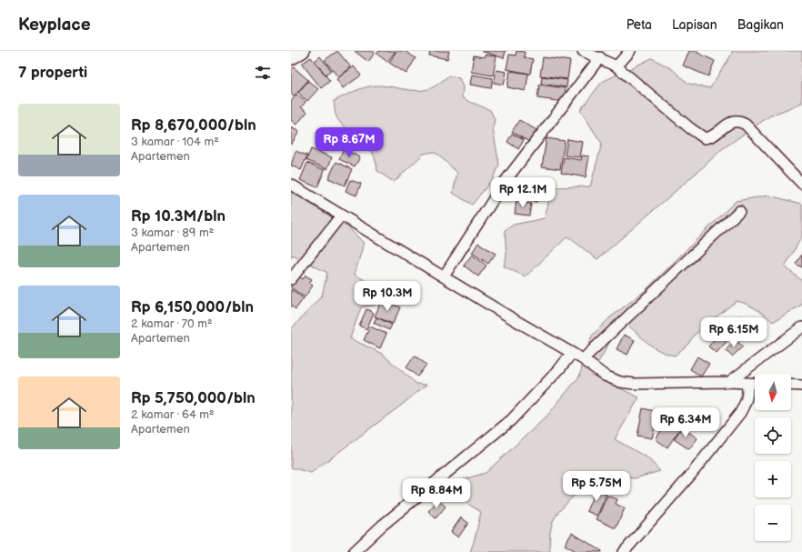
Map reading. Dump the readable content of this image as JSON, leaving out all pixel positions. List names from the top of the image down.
{
  "north": "bottom",
  "page": {
    "header": "Keyplace",
    "nav": ["Peta", "Lapisan", "Bagikan"],
    "heading": "7 properti",
    "list": [
      {
        "name": "Rp 8,670,000/bln",
        "note": "3 kamar · 104 m² · Apartemen"
      },
      {
        "name": "Rp 10.3M/bln",
        "note": "3 kamar · 89 m² · Apartemen"
      },
      {
        "name": "Rp 6,150,000/bln",
        "note": "2 kamar · 70 m² · Apartemen"
      },
      {
        "name": "Rp 5,750,000/bln",
        "note": "2 kamar · 64 m² · Apartemen"
      }
    ],
    "price": [
      "Rp 8.67M",
      "Rp 12.1M",
      "Rp 10.3M",
      "Rp 6.15M",
      "Rp 6.34M",
      "Rp 5.75M",
      "Rp 8.84M"
    ],
    "map_buttons": ["+", "−"]
  }
}
